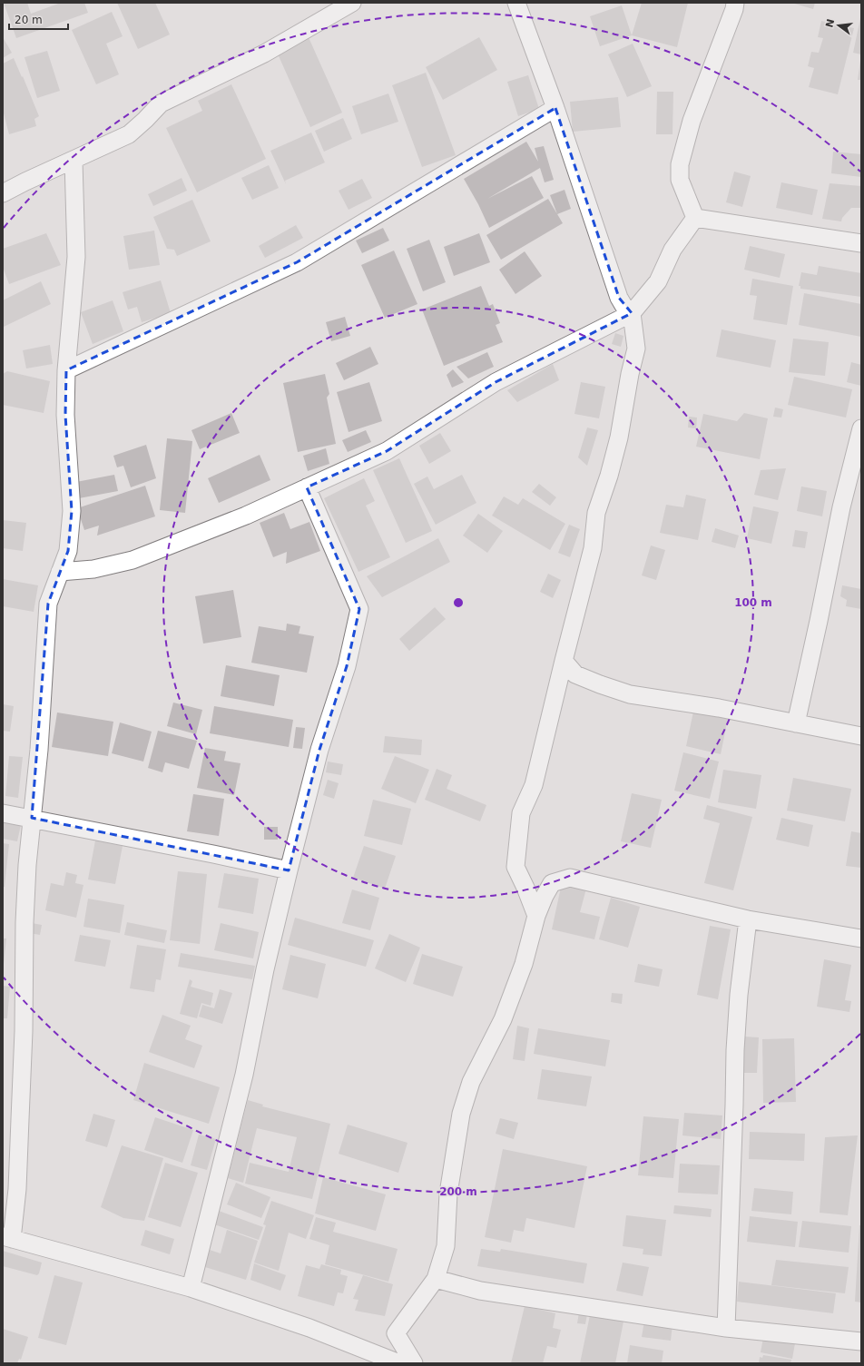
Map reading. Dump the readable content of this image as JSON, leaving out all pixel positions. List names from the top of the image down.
{
  "scale_bar": "20 m",
  "north": "left",
  "rings": ["100 m", "200 m"]
}
